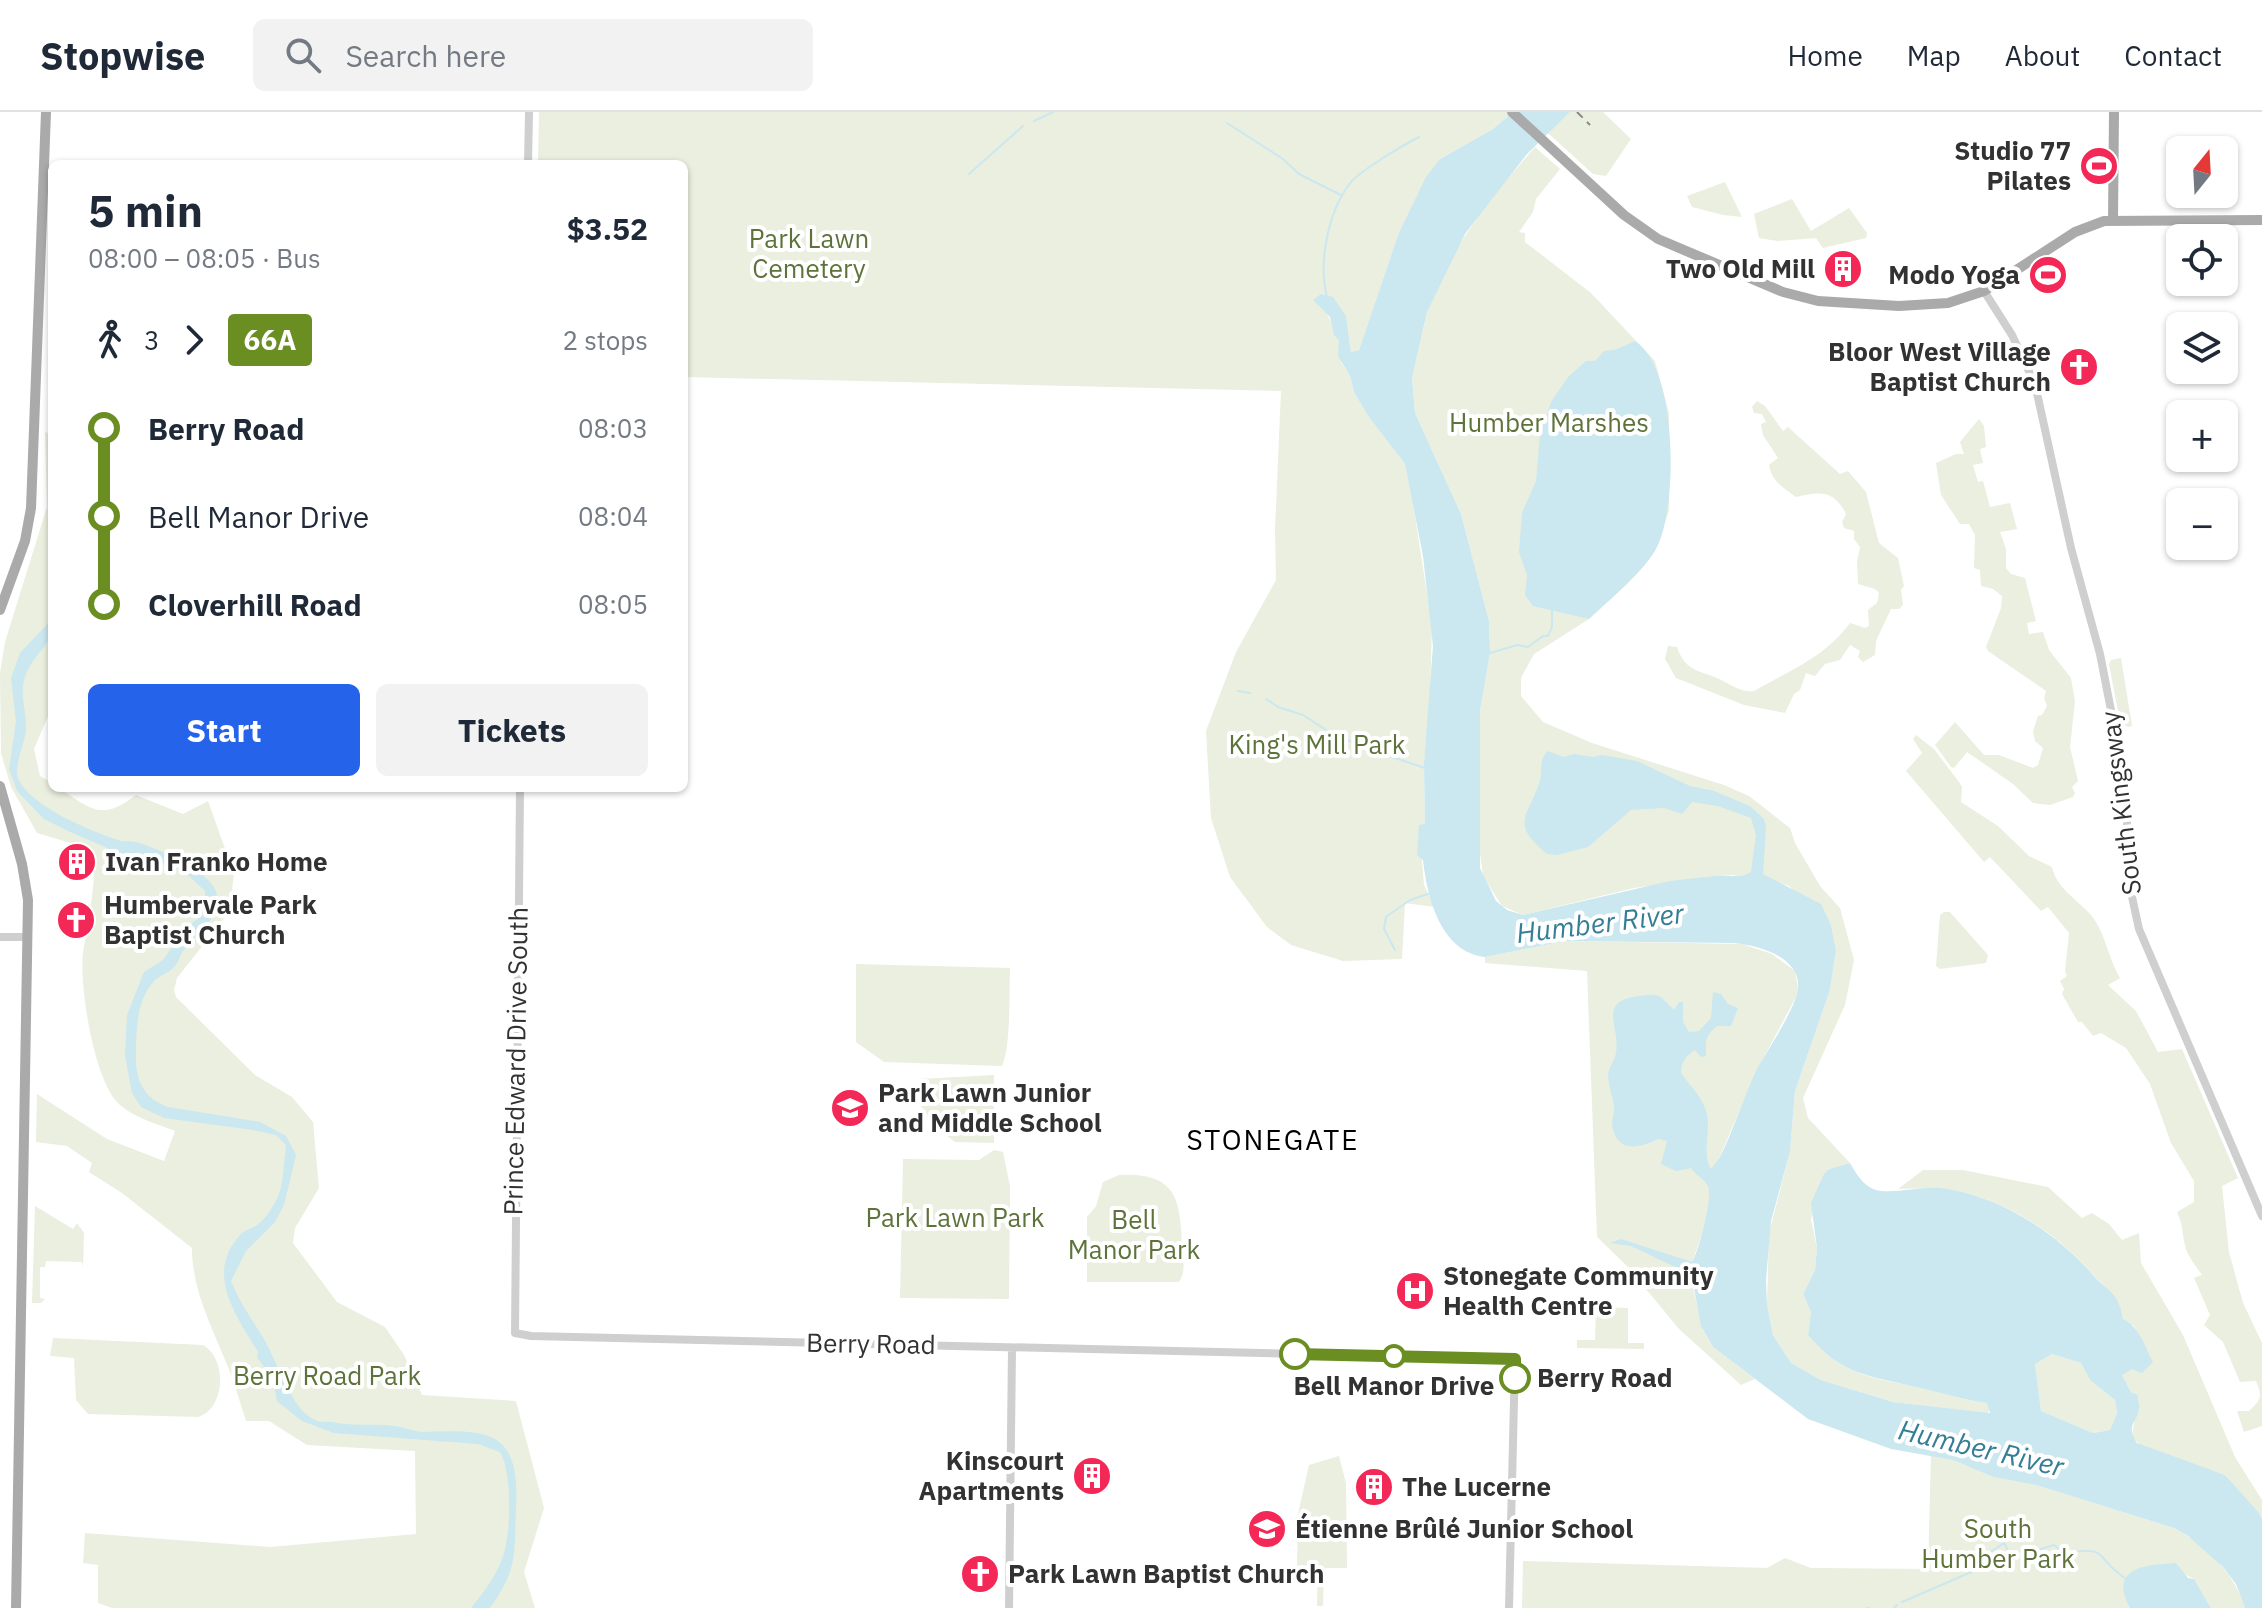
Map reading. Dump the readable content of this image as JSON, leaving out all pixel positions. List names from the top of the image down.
{
  "streets": {
    "street": ["South Kingsway", "Prince Edward Drive South", "Berry Road"]
  },
  "crossings": [
    ["Prince Edward Drive South", "Berry Road"]
  ],
  "districts": ["STONEGATE"],
  "water": ["Humber River"],
  "parks": [
    "Park Lawn Cemetery",
    "Humber Marshes",
    "King's Mill Park",
    "Park Lawn Park",
    "Bell Manor Park",
    "Berry Road Park",
    "South Humber Park"
  ],
  "places": {
    "sports": ["Studio 77 Pilates", "Modo Yoga"],
    "building": [
      "Two Old Mill",
      "Ivan Franko Home",
      "Kinscourt Apartments",
      "The Lucerne"
    ],
    "church": ["Bloor West Village Baptist Church", "Humbervale Park Baptist Church", "Park Lawn Baptist Church"],
    "school or university": ["Park Lawn Junior and Middle School", "Étienne Brûlé Junior School"],
    "hospital": ["Stonegate Community Health Centre"],
    "other": ["Bell Manor Drive", "Berry Road"]
  },
  "lines": ["bus line 66A"],
  "north": "top",
  "page": {
    "header": "Stopwise",
    "search": "Search here",
    "nav": [
      "Home",
      "Map",
      "About",
      "Contact"
    ],
    "map_buttons": ["+", "−"],
    "heading": ["5 min", "08:00 – 08:05 · Bus", "$3.52"],
    "legs": ["3", "66A", "2 stops"],
    "list": [
      {
        "name": "Berry Road",
        "value": "08:03"
      },
      {
        "name": "Bell Manor Drive",
        "value": "08:04"
      },
      {
        "name": "Cloverhill Road",
        "value": "08:05"
      }
    ],
    "buttons": ["Start", "Tickets"]
  }
}
